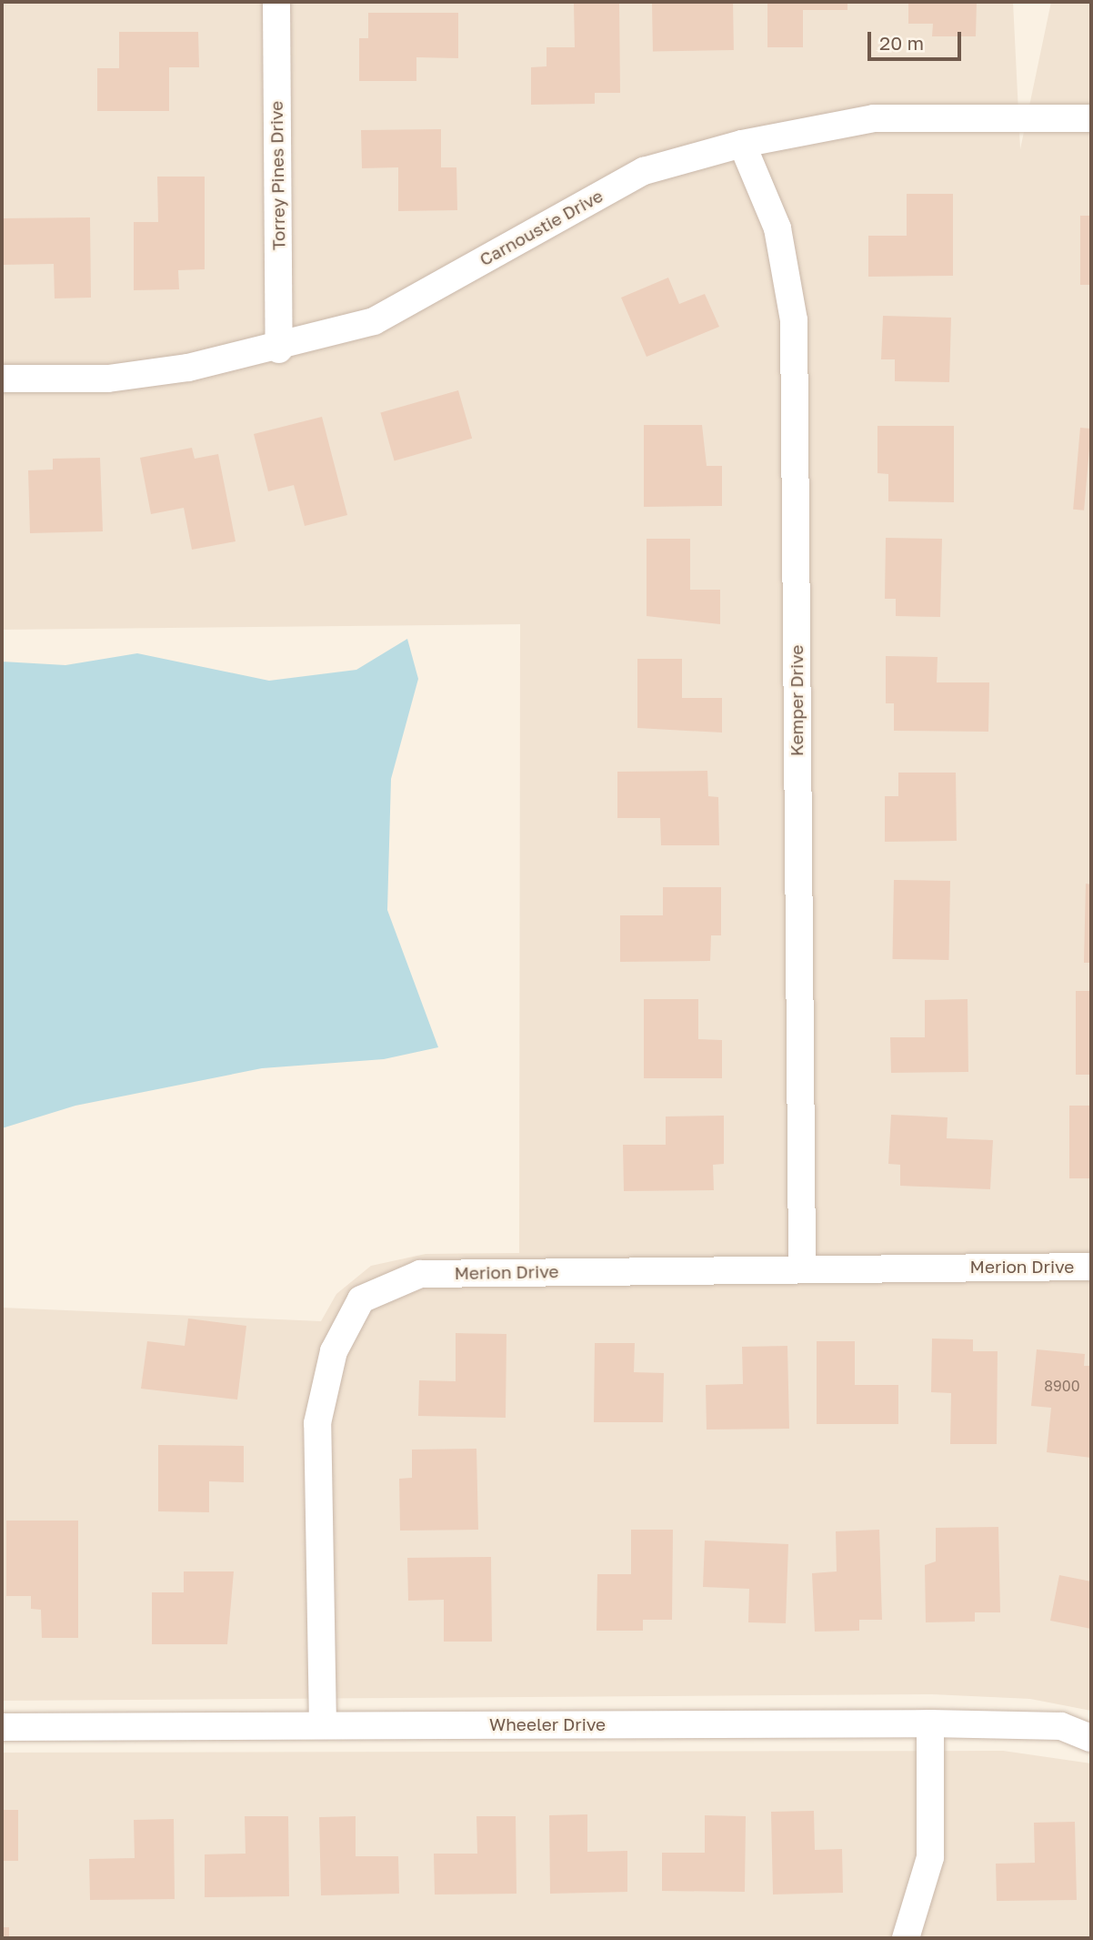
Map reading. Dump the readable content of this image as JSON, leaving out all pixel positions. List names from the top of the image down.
{
  "streets": {
    "street": [
      "Torrey Pines Drive",
      "Carnoustie Drive",
      "Kemper Drive",
      "Merion Drive",
      "Wheeler Drive"
    ]
  },
  "crossings": [
    ["Torrey Pines Drive", "Carnoustie Drive"],
    ["Carnoustie Drive", "Kemper Drive"],
    ["Kemper Drive", "Merion Drive"],
    ["Merion Drive", "Wheeler Drive"]
  ],
  "house_numbers": ["8900"],
  "scale_bar": "20 m"
}
